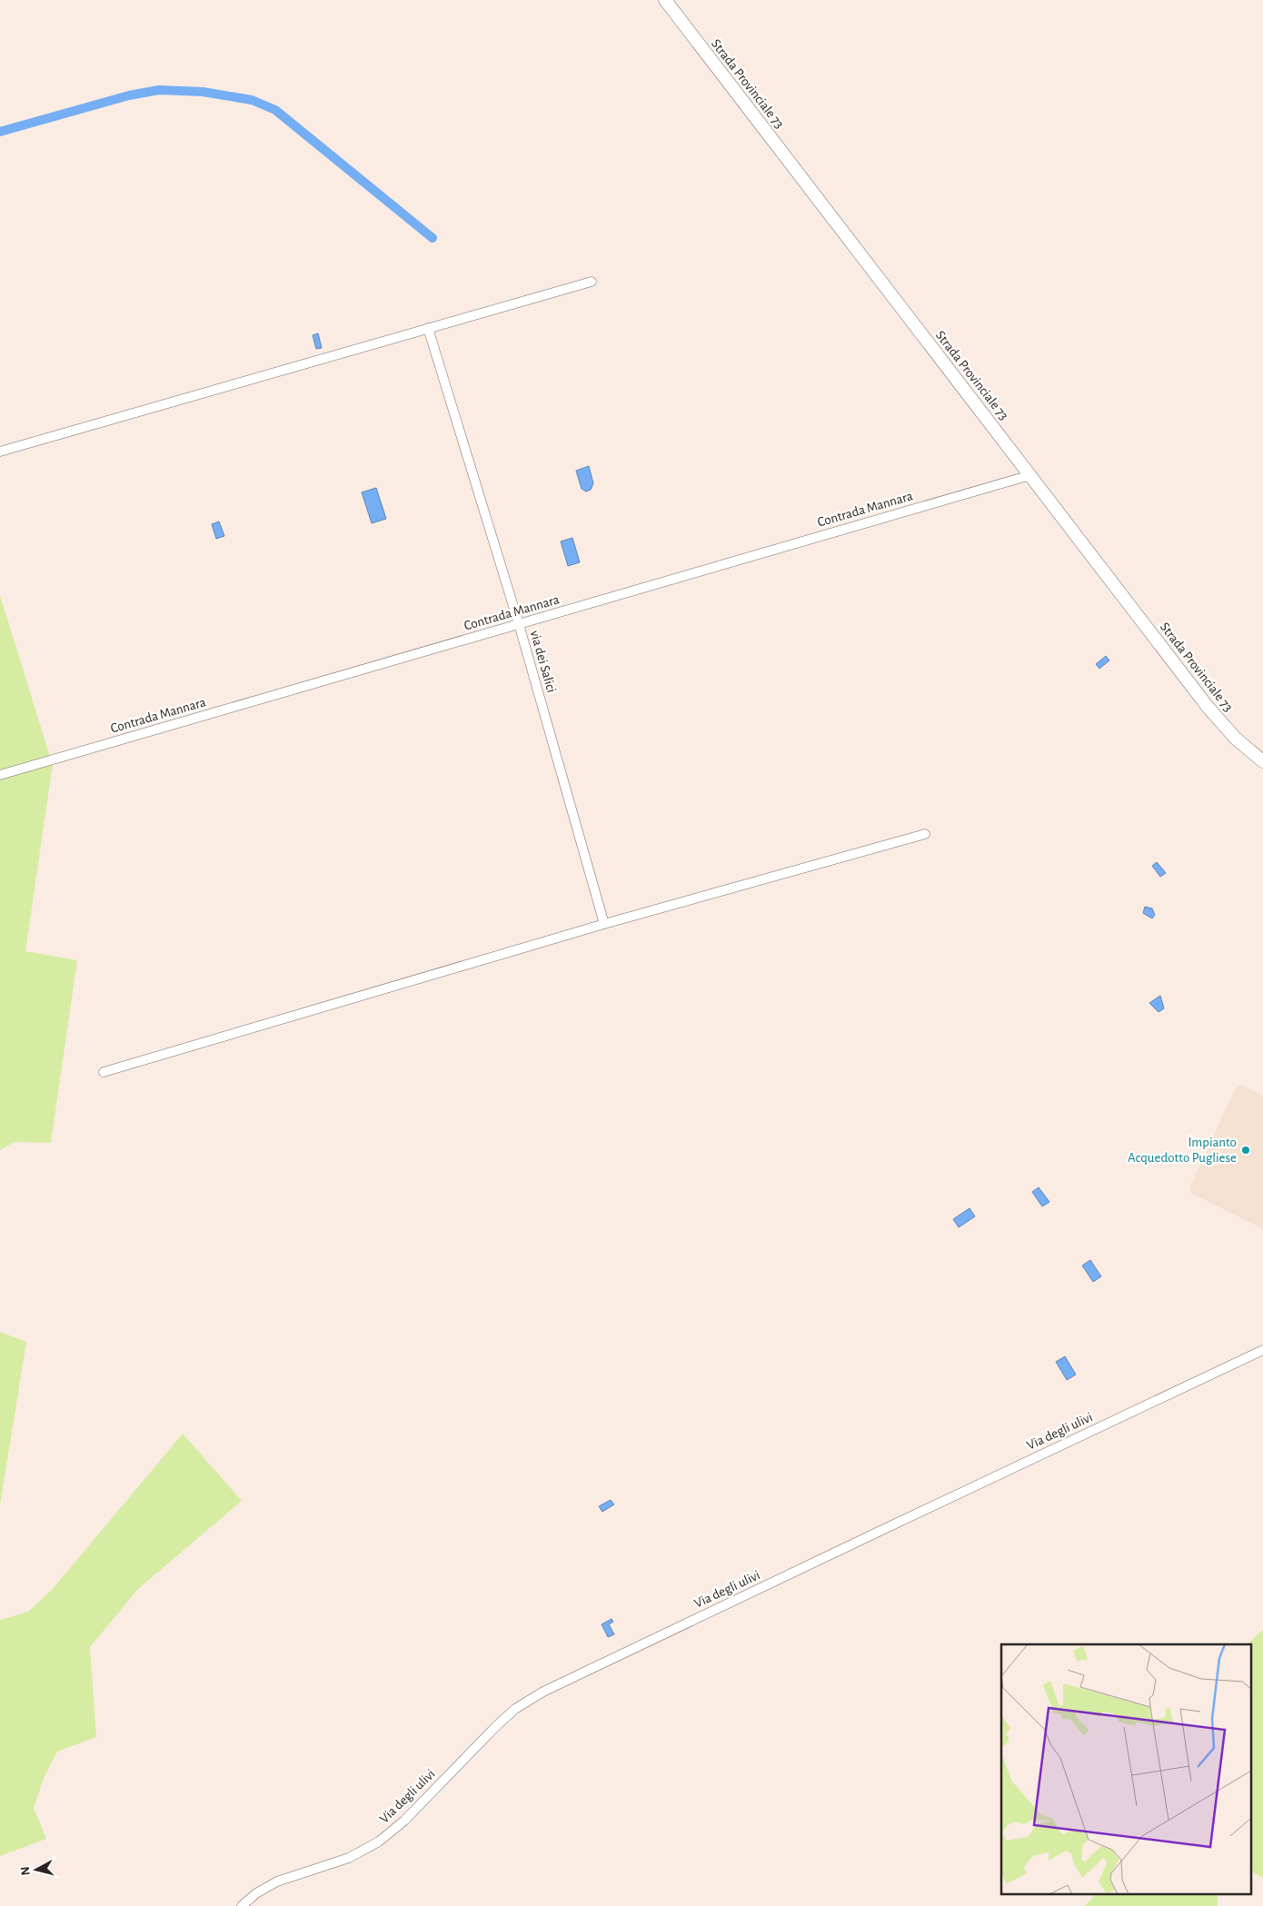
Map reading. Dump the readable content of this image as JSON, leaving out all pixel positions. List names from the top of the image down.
{
  "streets": {
    "main road": ["Strada Provinciale 73"],
    "street": ["Contrada Mannara", "via dei Salici", "Via degli ulivi"]
  },
  "crossings": [
    ["Strada Provinciale 73", "Contrada Mannara"],
    ["Contrada Mannara", "via dei Salici"]
  ],
  "places": ["Impianto Acquedotto Pugliese"],
  "north": "left"
}
